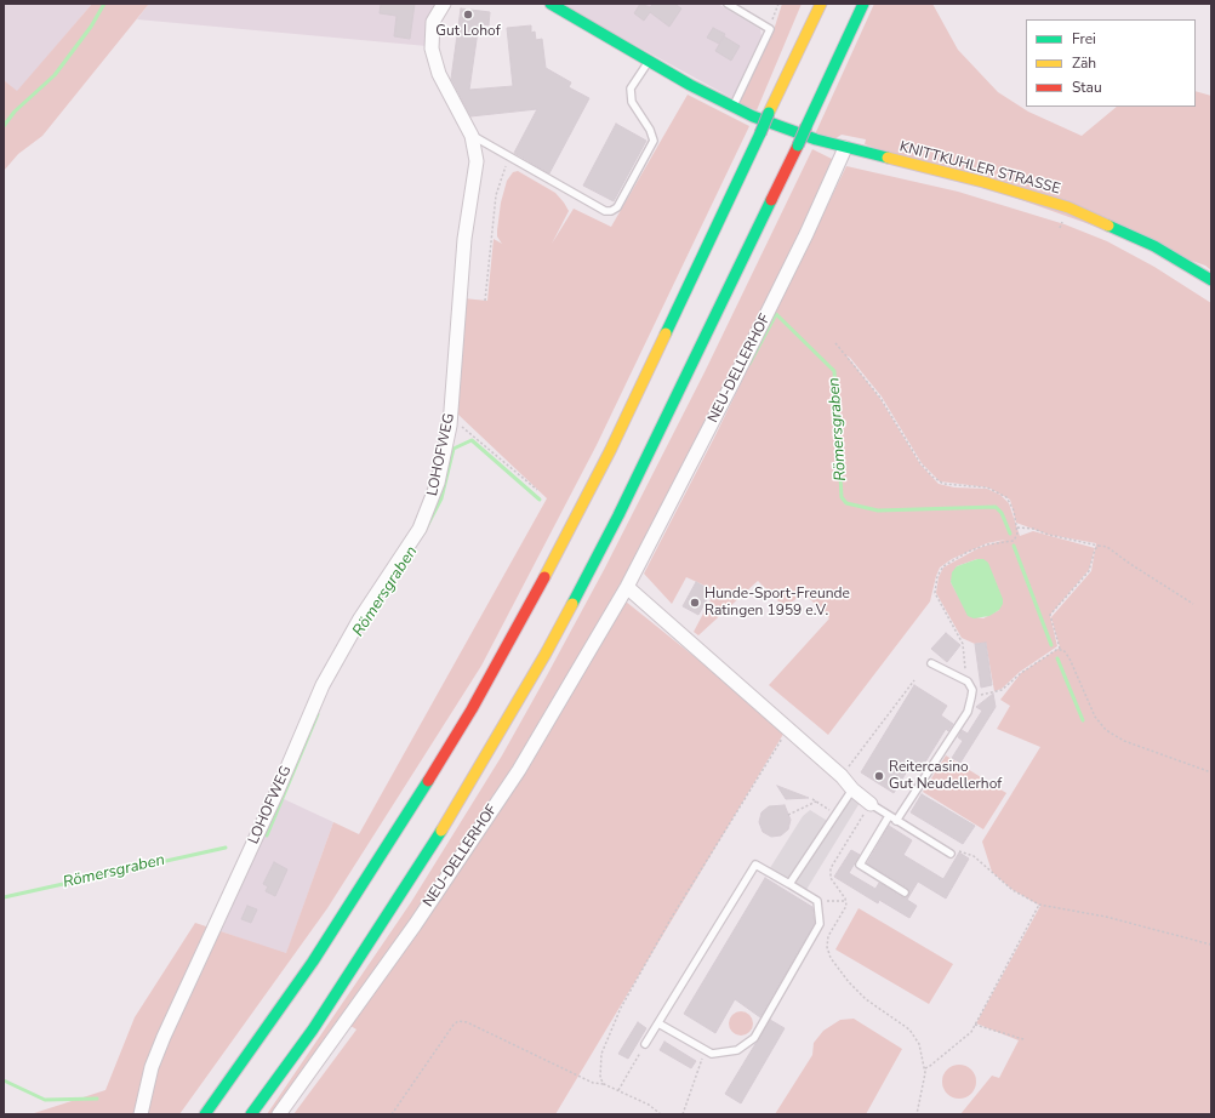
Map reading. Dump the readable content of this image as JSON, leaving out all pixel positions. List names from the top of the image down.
{
  "streets": {
    "main road": ["KNITTKUHLER STRASSE"],
    "street": ["NEU-DELLERHOF", "LOHOFWEG"]
  },
  "crossings": [
    ["KNITTKUHLER STRASSE", "NEU-DELLERHOF"]
  ],
  "water": ["Römersgraben"],
  "places": ["Gut Lohof", "Hunde-Sport-Freunde Ratingen 1959 e.V.", "Reitercasino Gut Neudellerhof"],
  "legend": ["Frei", "Zäh", "Stau"]
}
